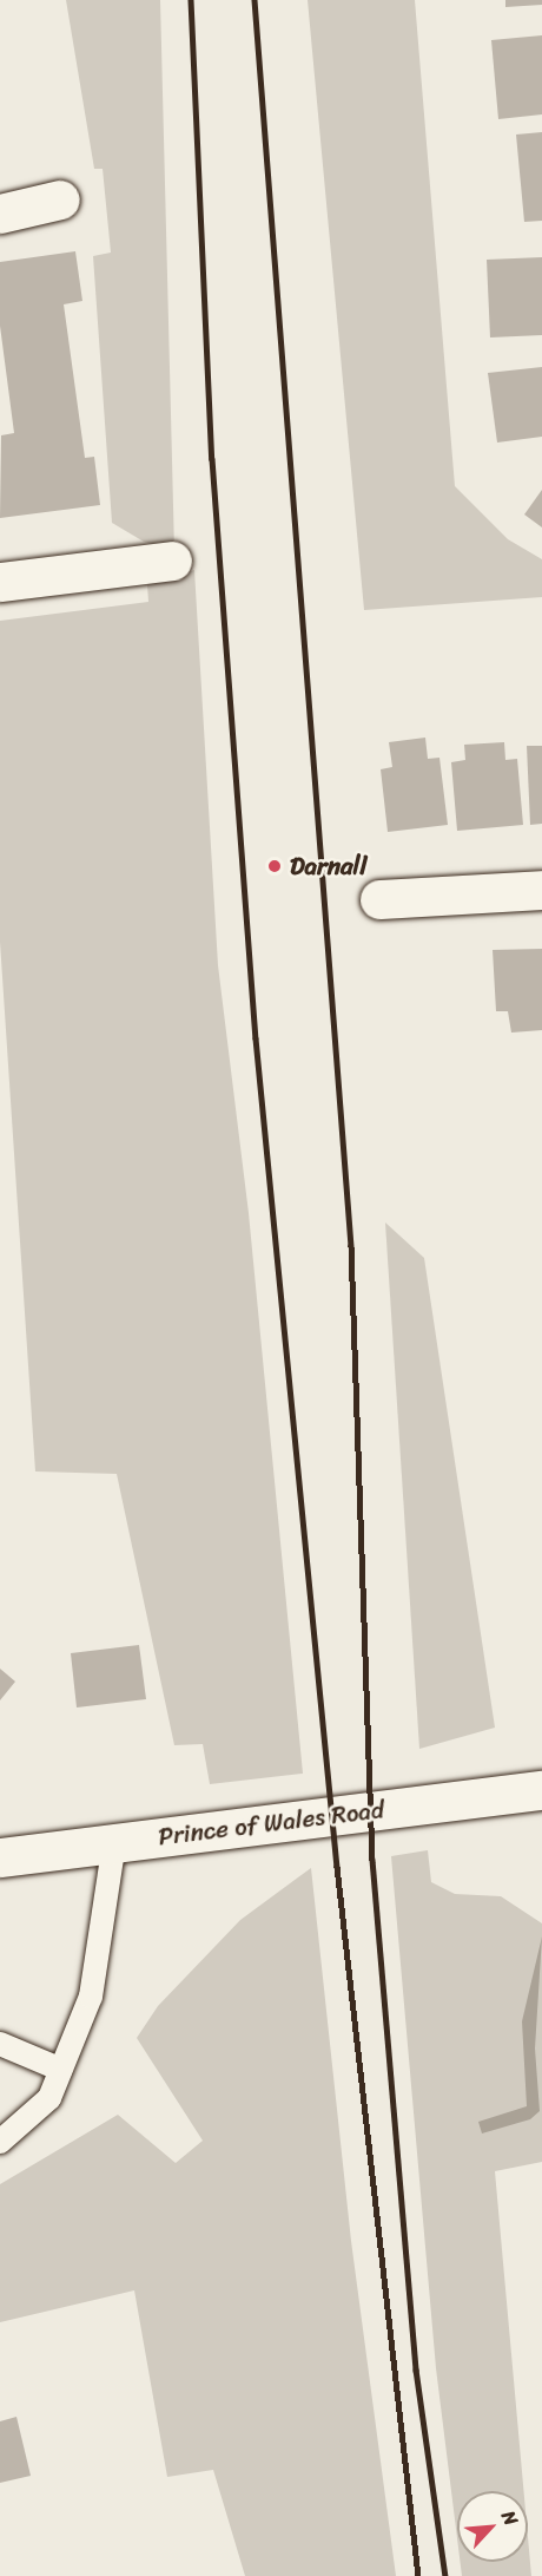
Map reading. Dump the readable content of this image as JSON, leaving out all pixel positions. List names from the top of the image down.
{
  "streets": {
    "main road": ["Prince of Wales Road"]
  },
  "places": ["Darnall"],
  "north": "top right"
}
